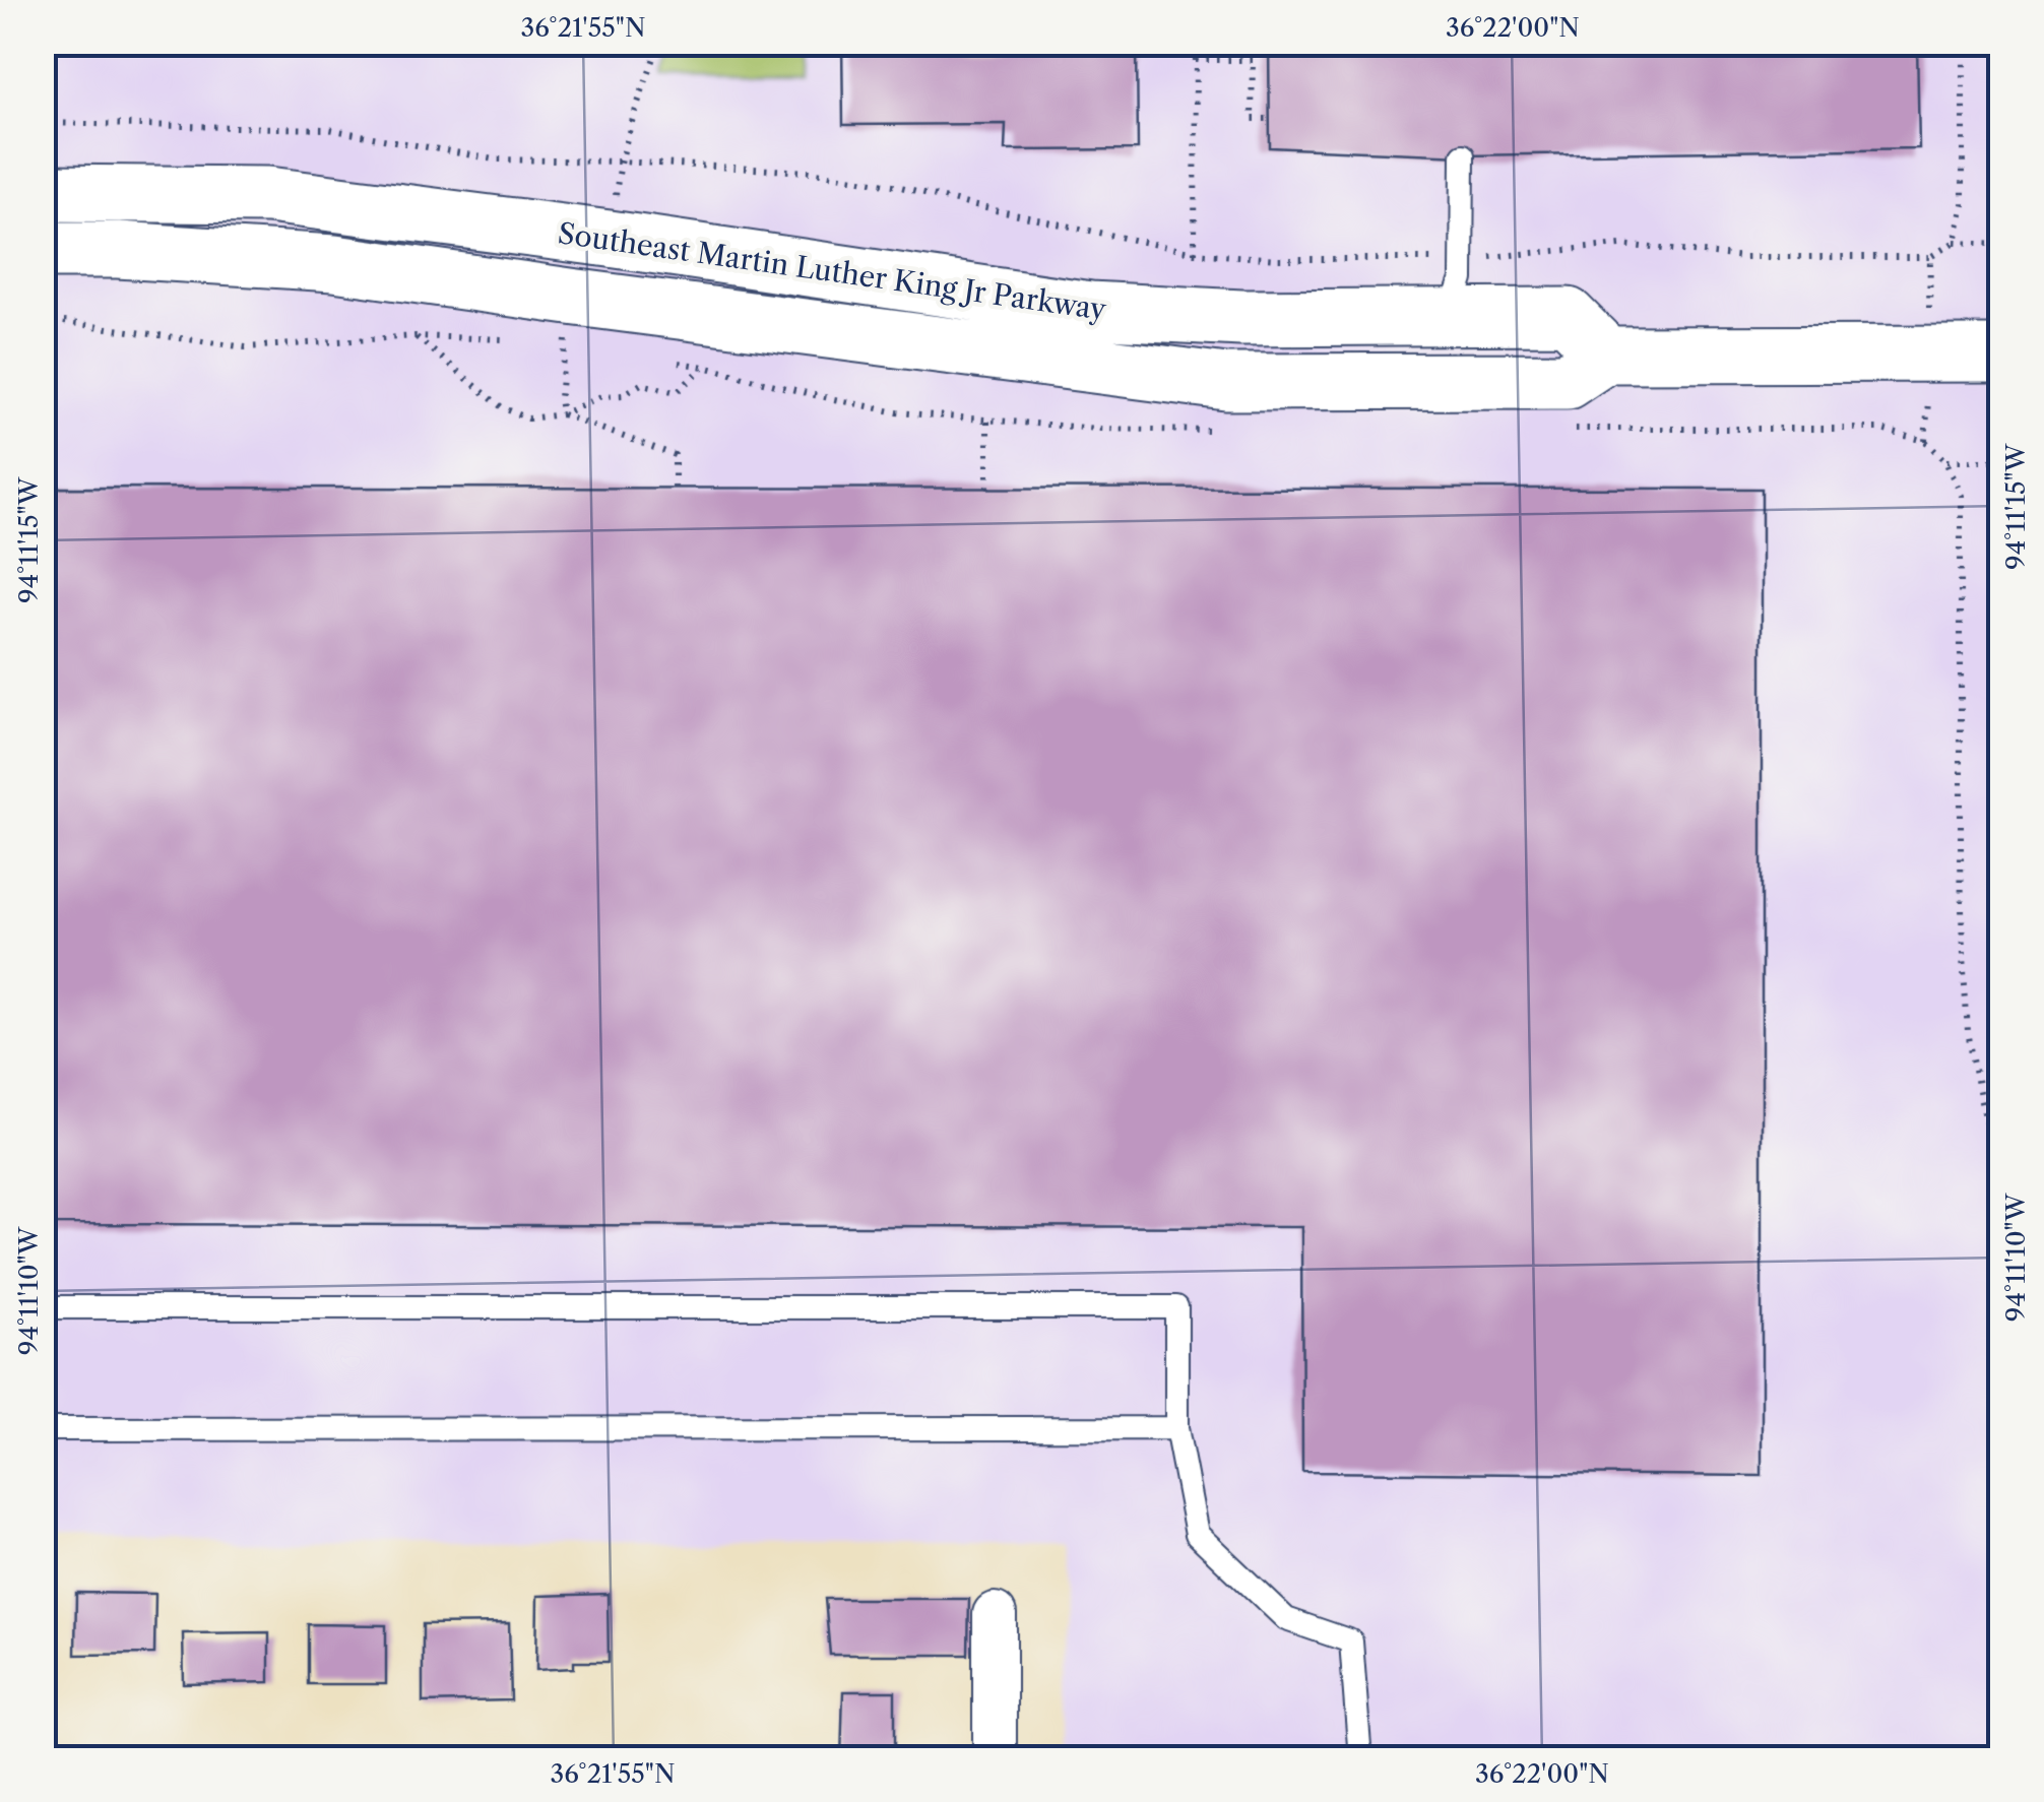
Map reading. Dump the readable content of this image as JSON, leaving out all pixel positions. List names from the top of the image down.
{
  "streets": {
    "street": ["Southeast Martin Luther King Jr Parkway"]
  },
  "coordinates": [
    "36°21'55\"N",
    "36°22'00\"N",
    "94°11'15\"W",
    "94°11'10\"W"
  ]
}
